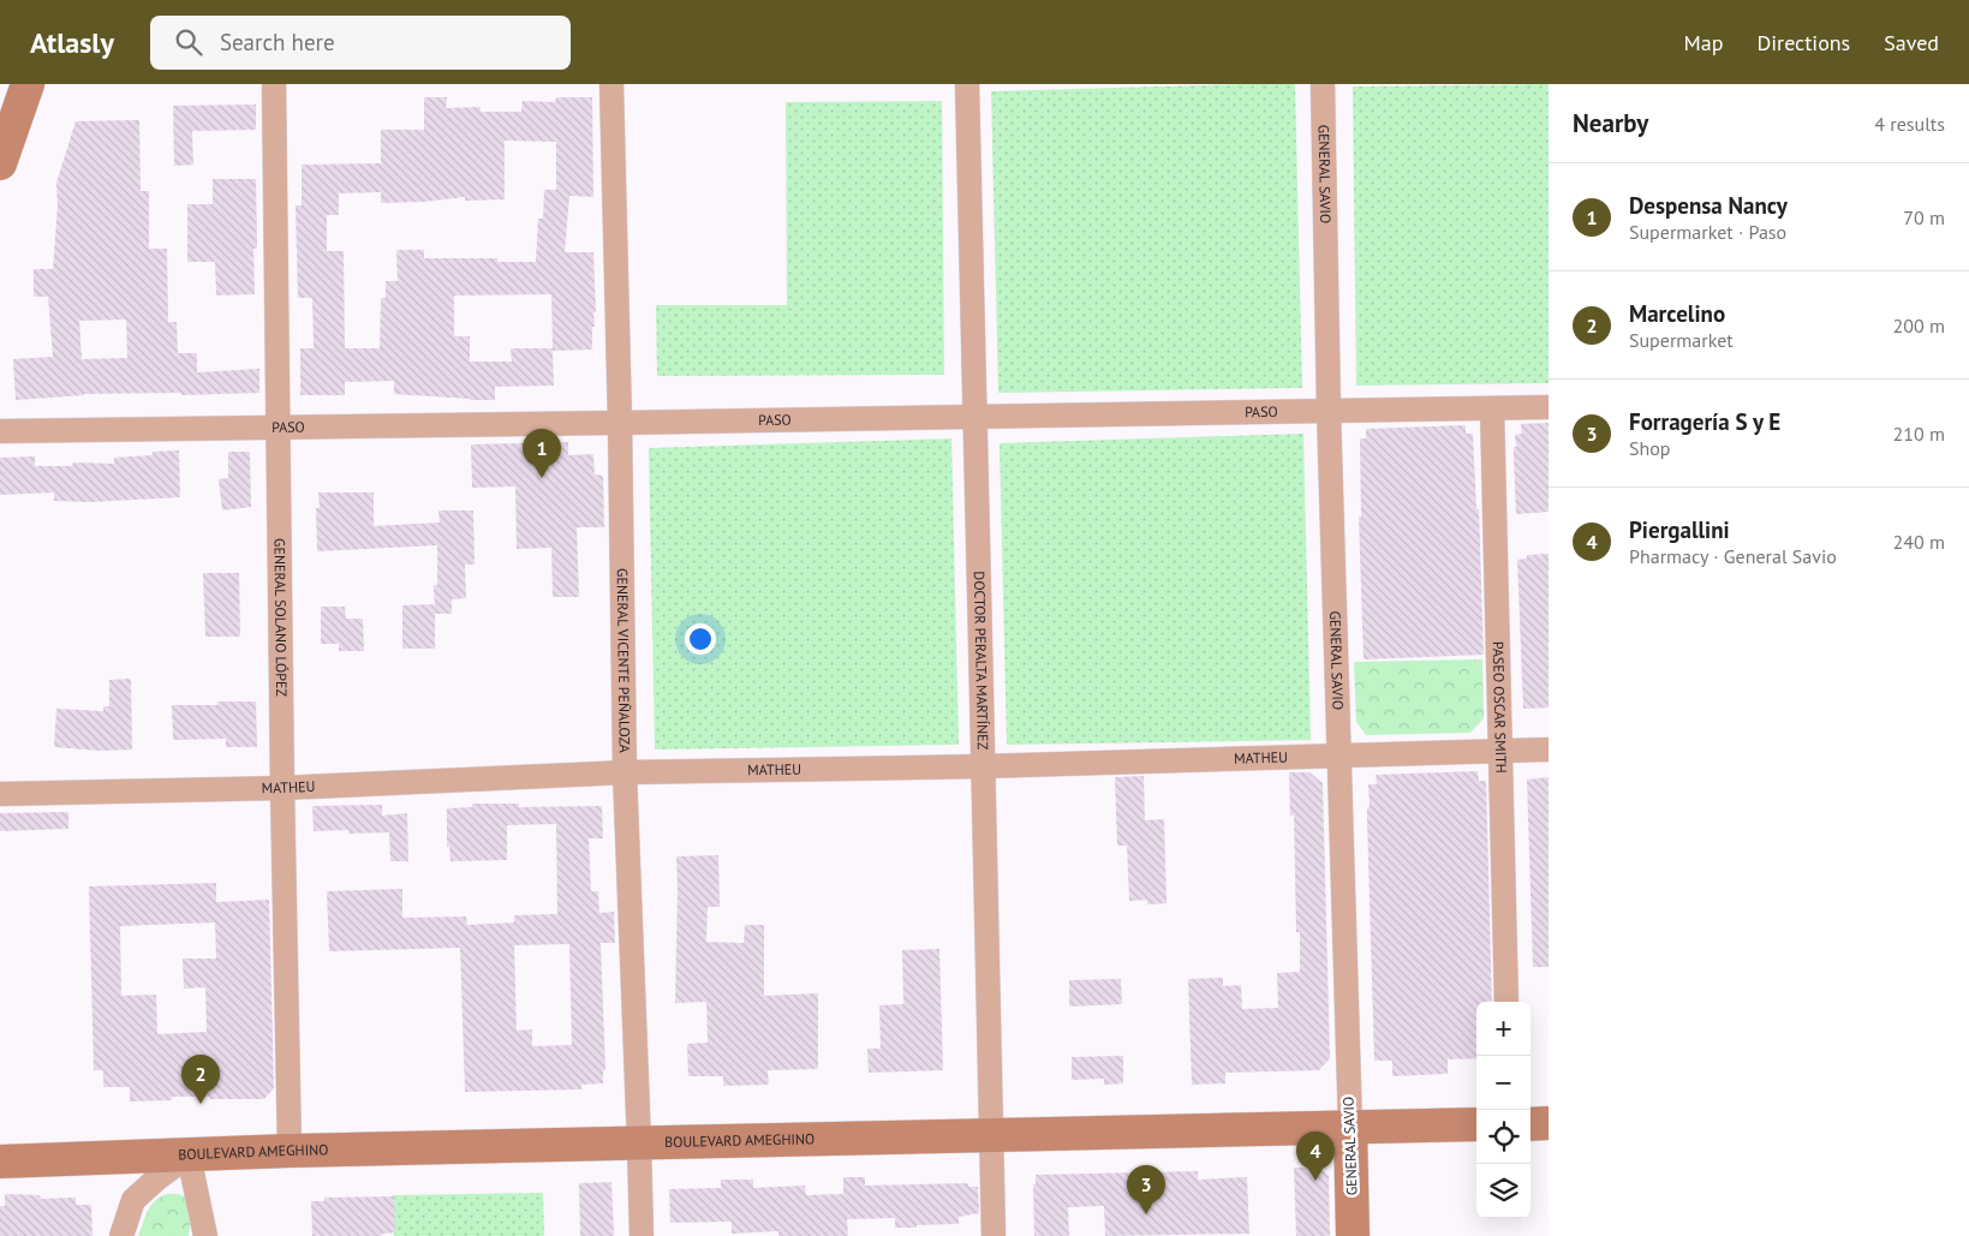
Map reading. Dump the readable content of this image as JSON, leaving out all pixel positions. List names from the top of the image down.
{
  "streets": {
    "main road": ["GENERAL SAVIO", "BOULEVARD AMEGHINO"],
    "street": [
      "PASO",
      "GENERAL SOLANO LÓPEZ",
      "DOCTOR PERALTA MARTÍNEZ",
      "GENERAL VICENTE PEÑALOZA",
      "PASEO OSCAR SMITH",
      "MATHEU"
    ]
  },
  "crossings": [
    ["GENERAL SAVIO", "PASO"],
    ["GENERAL SAVIO", "MATHEU"],
    ["GENERAL SAVIO", "BOULEVARD AMEGHINO"],
    ["PASO", "GENERAL SOLANO LÓPEZ"],
    ["PASO", "DOCTOR PERALTA MARTÍNEZ"],
    ["PASO", "GENERAL VICENTE PEÑALOZA"],
    ["PASO", "PASEO OSCAR SMITH"],
    ["GENERAL SOLANO LÓPEZ", "MATHEU"],
    ["GENERAL SOLANO LÓPEZ", "BOULEVARD AMEGHINO"],
    ["DOCTOR PERALTA MARTÍNEZ", "MATHEU"],
    ["DOCTOR PERALTA MARTÍNEZ", "BOULEVARD AMEGHINO"],
    ["GENERAL VICENTE PEÑALOZA", "MATHEU"],
    ["GENERAL VICENTE PEÑALOZA", "BOULEVARD AMEGHINO"],
    ["PASEO OSCAR SMITH", "MATHEU"]
  ],
  "page": {
    "header": "Atlasly",
    "search": "Search here",
    "nav": ["Map", "Directions", "Saved"],
    "heading": ["Nearby", "4 results"],
    "list": [
      {
        "mark": "1",
        "name": "Despensa Nancy",
        "note": "Supermarket · Paso",
        "value": "70 m"
      },
      {
        "mark": "2",
        "name": "Marcelino",
        "note": "Supermarket",
        "value": "200 m"
      },
      {
        "mark": "3",
        "name": "Forragería S y E",
        "note": "Shop",
        "value": "210 m"
      },
      {
        "mark": "4",
        "name": "Piergallini",
        "note": "Pharmacy · General Savio",
        "value": "240 m"
      }
    ],
    "pins": [
      "1",
      "2",
      "4",
      "3"
    ],
    "map_buttons": ["+", "−"]
  }
}
